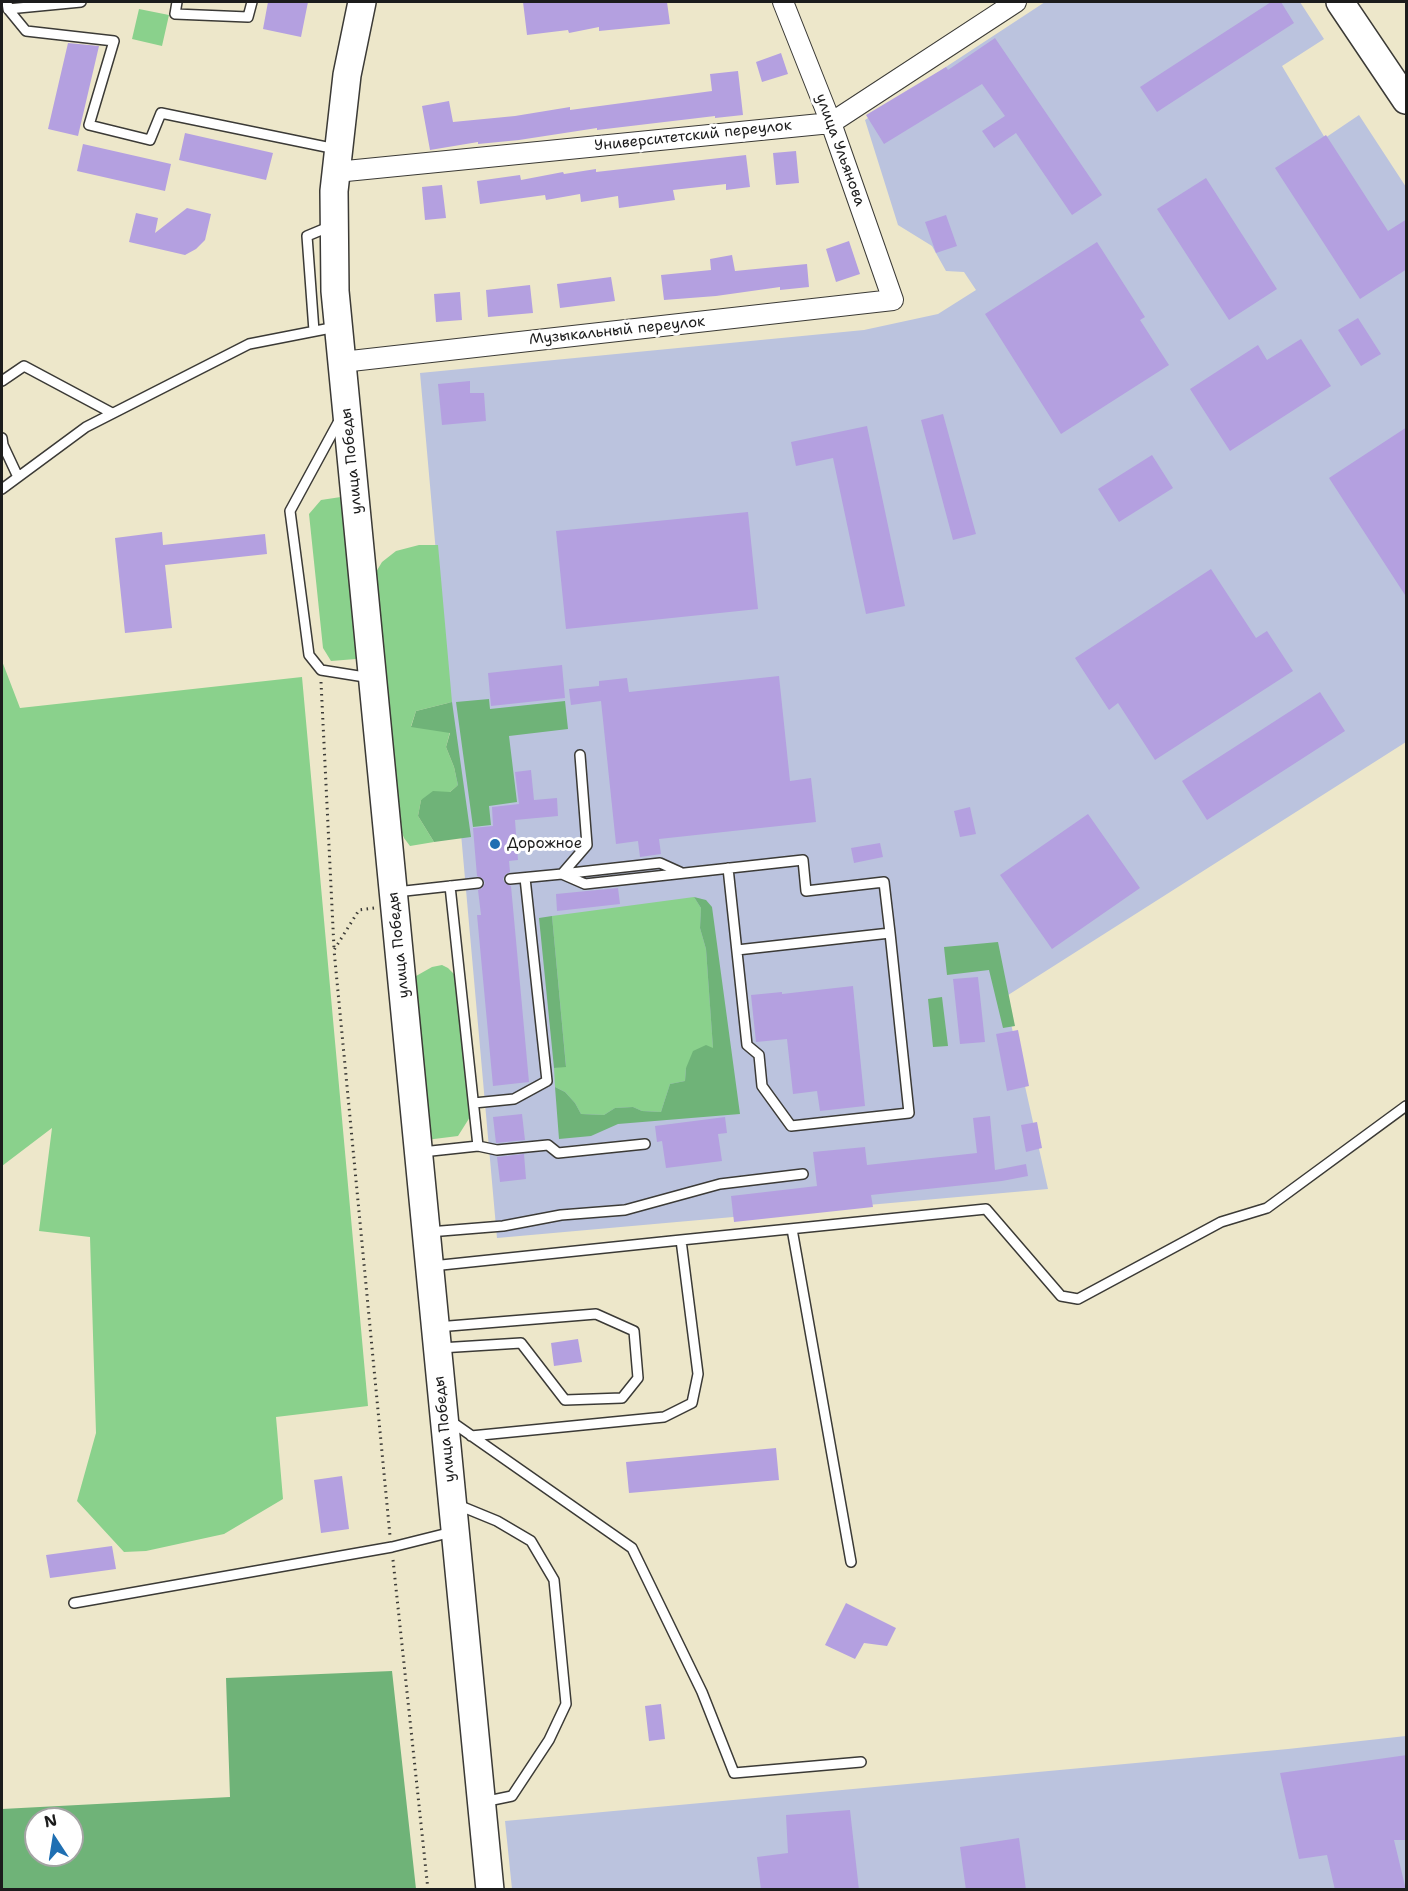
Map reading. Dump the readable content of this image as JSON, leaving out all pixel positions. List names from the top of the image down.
{
  "streets": {
    "main road": ["улица Победы"],
    "street": ["Университетский переулок", "улица Ульянова", "Музыкальный переулок"]
  },
  "crossings": [
    ["Университетский переулок", "улица Ульянова"],
    ["Университетский переулок", "улица Победы"],
    ["улица Ульянова", "Музыкальный переулок"],
    ["Музыкальный переулок", "улица Победы"]
  ],
  "places": ["Дорожное"],
  "north": "top"
}
